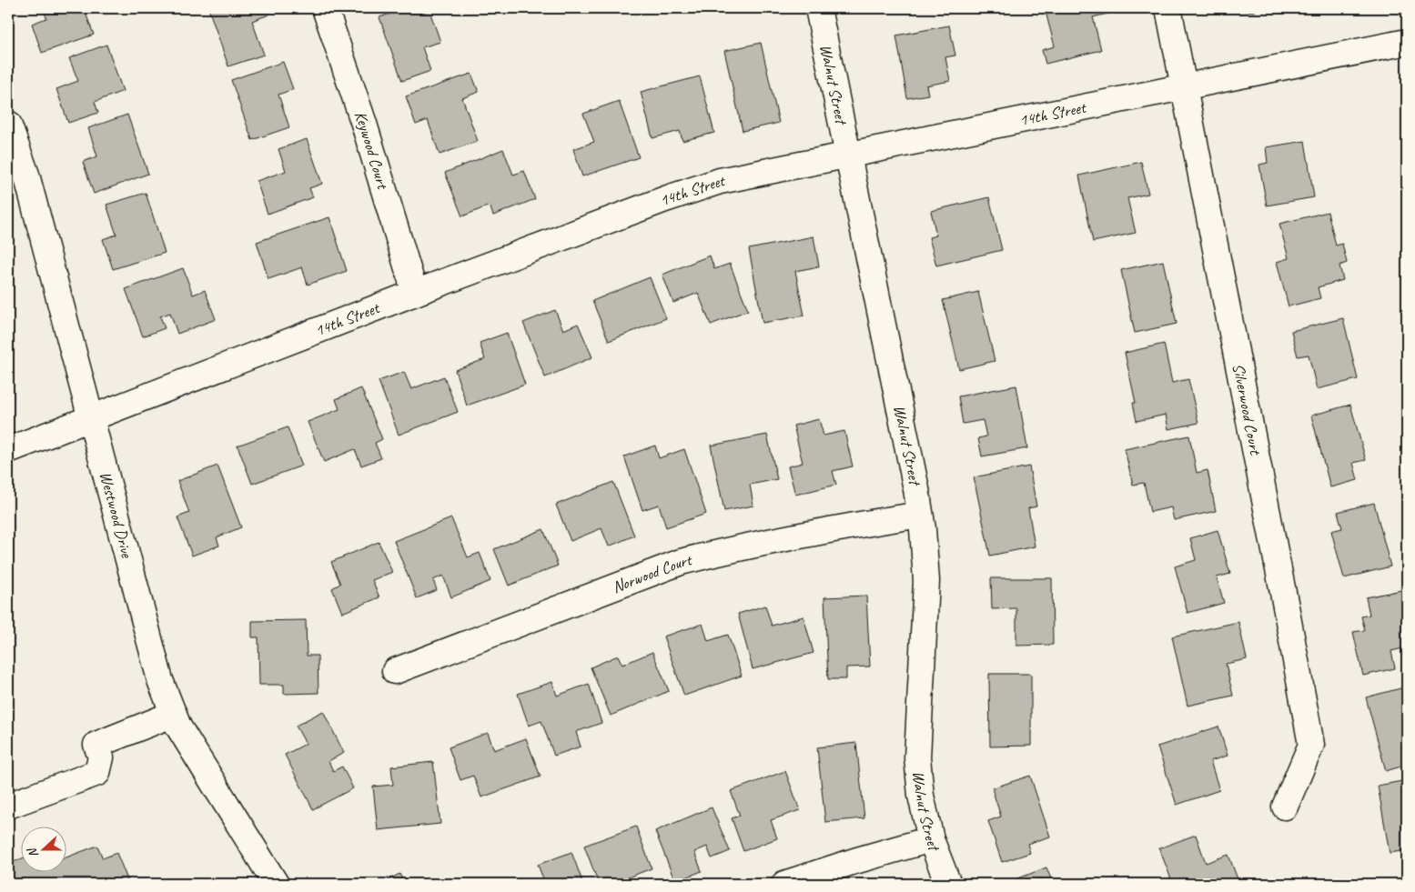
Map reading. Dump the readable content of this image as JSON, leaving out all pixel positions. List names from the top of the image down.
{
  "streets": {
    "street": [
      "Walnut Street",
      "14th Street",
      "Keywood Court",
      "Silverwood Court",
      "Westwood Drive",
      "Norwood Court"
    ]
  },
  "crossings": [
    ["Walnut Street", "14th Street"],
    ["Walnut Street", "Norwood Court"],
    ["14th Street", "Keywood Court"],
    ["14th Street", "Silverwood Court"],
    ["14th Street", "Westwood Drive"]
  ],
  "north": "left"
}
